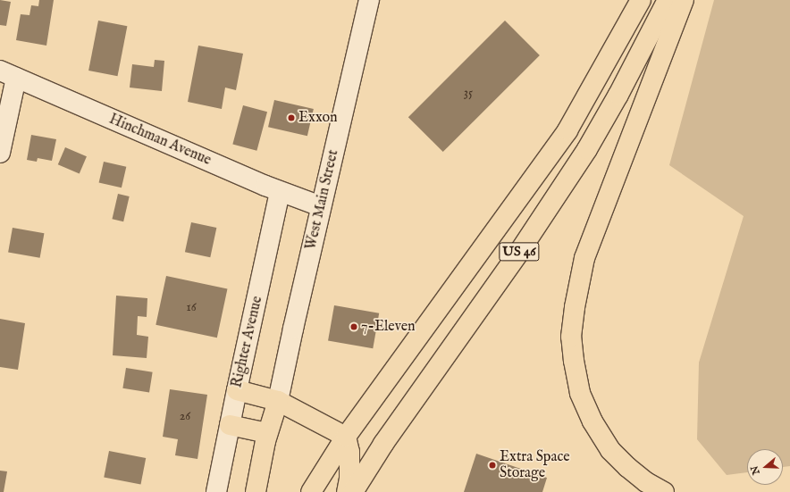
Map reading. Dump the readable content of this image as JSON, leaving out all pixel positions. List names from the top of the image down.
{
  "streets": {
    "highway": ["US 46"],
    "street": ["Hinchman Avenue", "West Main Street", "Righter Avenue"]
  },
  "crossings": [
    ["Hinchman Avenue", "West Main Street"],
    ["Hinchman Avenue", "Righter Avenue"]
  ],
  "places": ["Exxon", "7-Eleven", "Extra Space Storage"],
  "house_numbers": ["35", "16", "26"],
  "north": "left"
}
